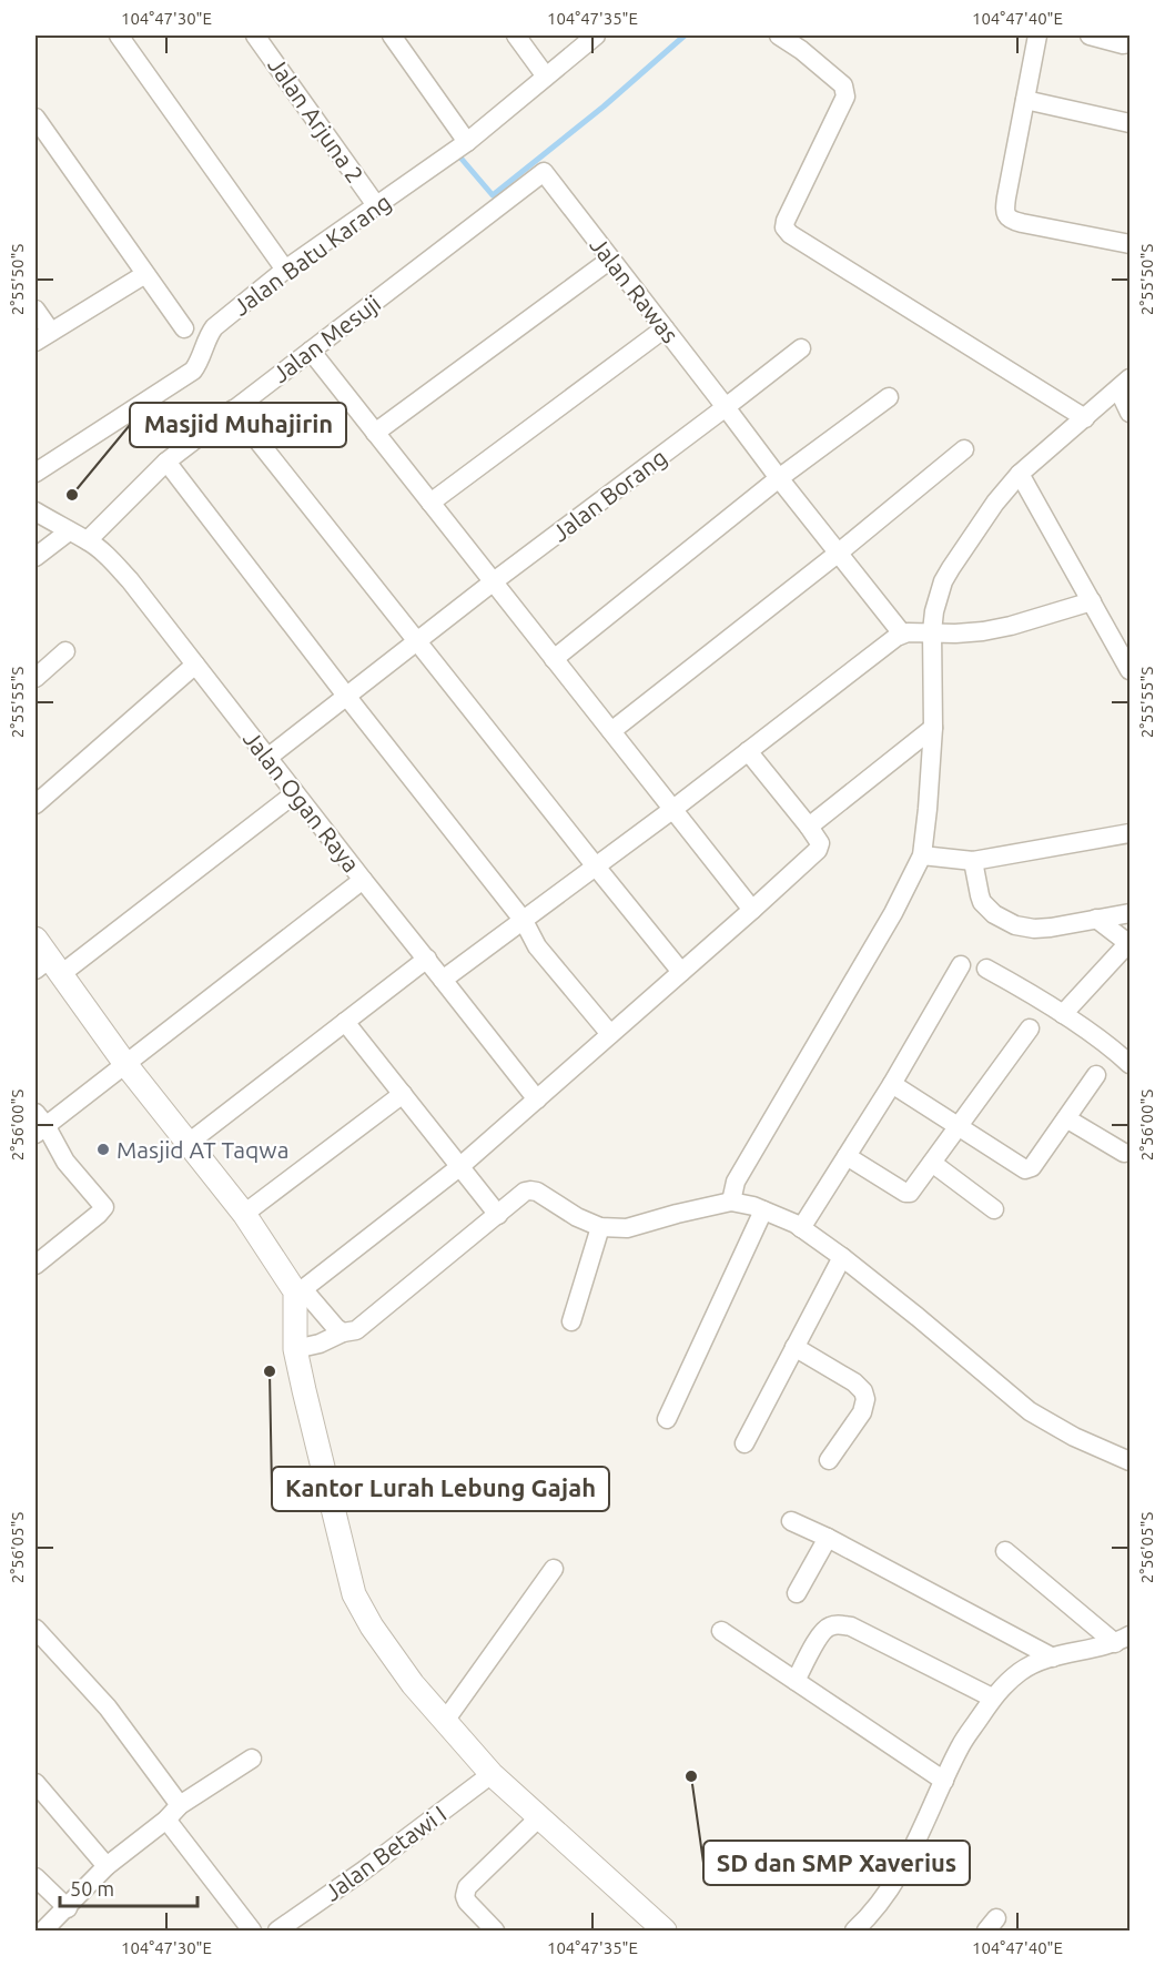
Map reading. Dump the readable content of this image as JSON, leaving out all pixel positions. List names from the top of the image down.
{
  "streets": {
    "street": [
      "Jalan Arjuna 2",
      "Jalan Batu Karang",
      "Jalan Rawas",
      "Jalan Mesuji",
      "Jalan Borang",
      "Jalan Ogan Raya",
      "Jalan Betawi I"
    ]
  },
  "crossings": [
    ["Jalan Arjuna 2", "Jalan Batu Karang"],
    ["Jalan Rawas", "Jalan Mesuji"],
    ["Jalan Rawas", "Jalan Borang"],
    ["Jalan Mesuji", "Jalan Ogan Raya"],
    ["Jalan Borang", "Jalan Ogan Raya"]
  ],
  "places": [
    "Masjid Muhajirin",
    "Masjid AT Taqwa",
    "Kantor Lurah Lebung Gajah",
    "SD dan SMP Xaverius"
  ],
  "scale_bar": "50 m",
  "coordinates": [
    "104°47'30\"E",
    "104°47'35\"E",
    "104°47'40\"E",
    "2°55'50\"S",
    "2°55'55\"S",
    "2°56'00\"S",
    "2°56'05\"S"
  ]
}
